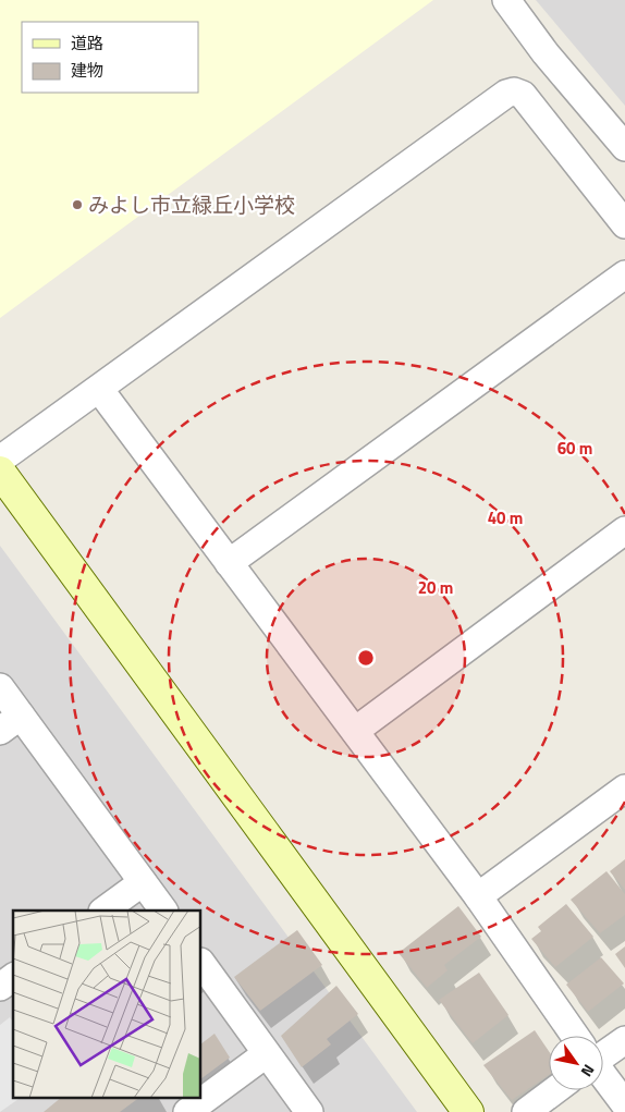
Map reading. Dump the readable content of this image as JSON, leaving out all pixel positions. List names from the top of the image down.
{
  "places": ["みよし市立緑丘小学校"],
  "legend": ["道路", "建物"],
  "north": "bottom right",
  "rings": ["60 m", "40 m", "20 m"]
}
